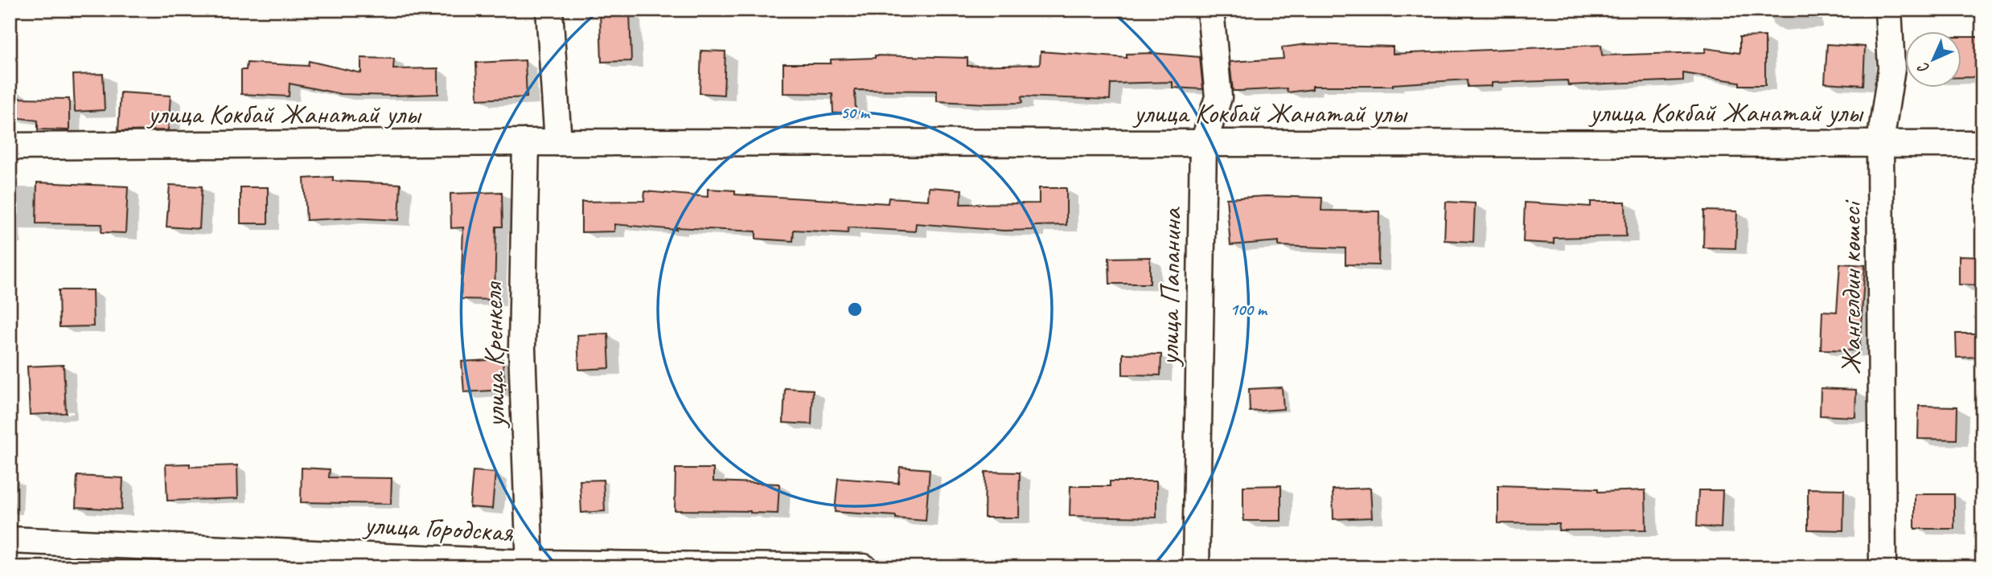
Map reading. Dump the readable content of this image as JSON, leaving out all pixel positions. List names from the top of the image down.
{
  "streets": {
    "street": [
      "улица Кокбай Жанатай улы",
      "улица Папанина",
      "Жангелдин көшесі",
      "улица Кренкеля",
      "улица Городская"
    ]
  },
  "crossings": [
    ["улица Кокбай Жанатай улы", "улица Папанина"],
    ["улица Кокбай Жанатай улы", "Жангелдин көшесі"],
    ["улица Кокбай Жанатай улы", "улица Кренкеля"],
    ["улица Кренкеля", "улица Городская"]
  ],
  "north": "bottom left",
  "rings": ["50 m", "100 m"]
}
